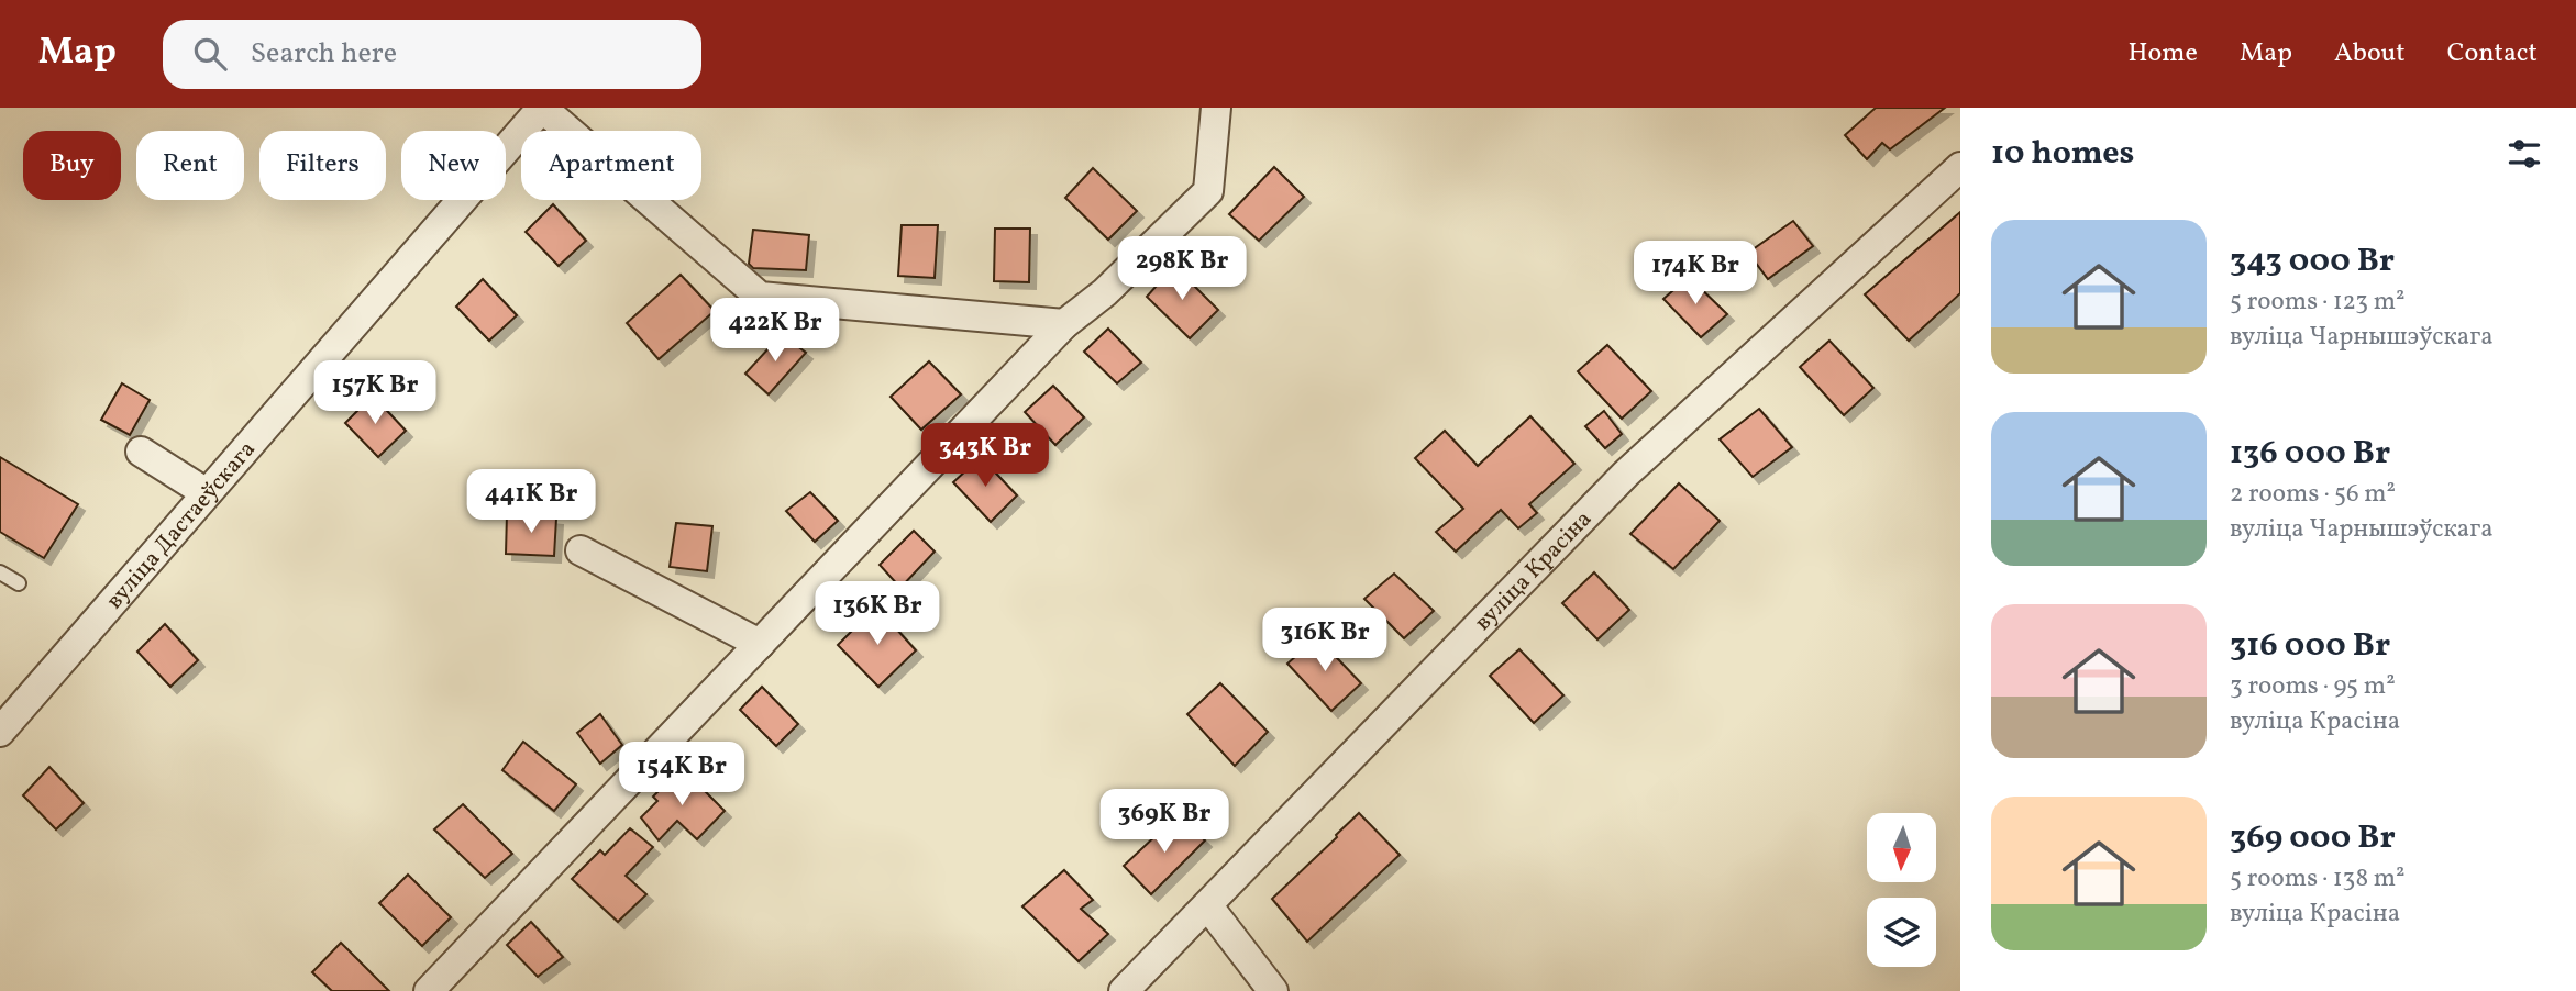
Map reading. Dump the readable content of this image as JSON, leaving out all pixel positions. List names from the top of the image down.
{
  "streets": {
    "street": ["вуліца Дастаеўскага", "вуліца Красіна"]
  },
  "north": "bottom",
  "page": {
    "header": "Map",
    "search": "Search here",
    "nav": [
      "Home",
      "Map",
      "About",
      "Contact"
    ],
    "heading": "10 homes",
    "chip": [
      "Buy",
      "Rent",
      "Filters",
      "New",
      "Apartment"
    ],
    "list": [
      {
        "name": "343 000 Br",
        "note": "5 rooms · 123 m² · вуліца Чарнышэўскага"
      },
      {
        "name": "136 000 Br",
        "note": "2 rooms · 56 m² · вуліца Чарнышэўскага"
      },
      {
        "name": "316 000 Br",
        "note": "3 rooms · 95 m² · вуліца Красіна"
      },
      {
        "name": "369 000 Br",
        "note": "5 rooms · 138 m² · вуліца Красіна"
      }
    ],
    "price": [
      "298K Br",
      "174K Br",
      "422K Br",
      "157K Br",
      "343K Br",
      "441K Br",
      "136K Br",
      "316K Br",
      "154K Br",
      "369K Br"
    ]
  }
}
